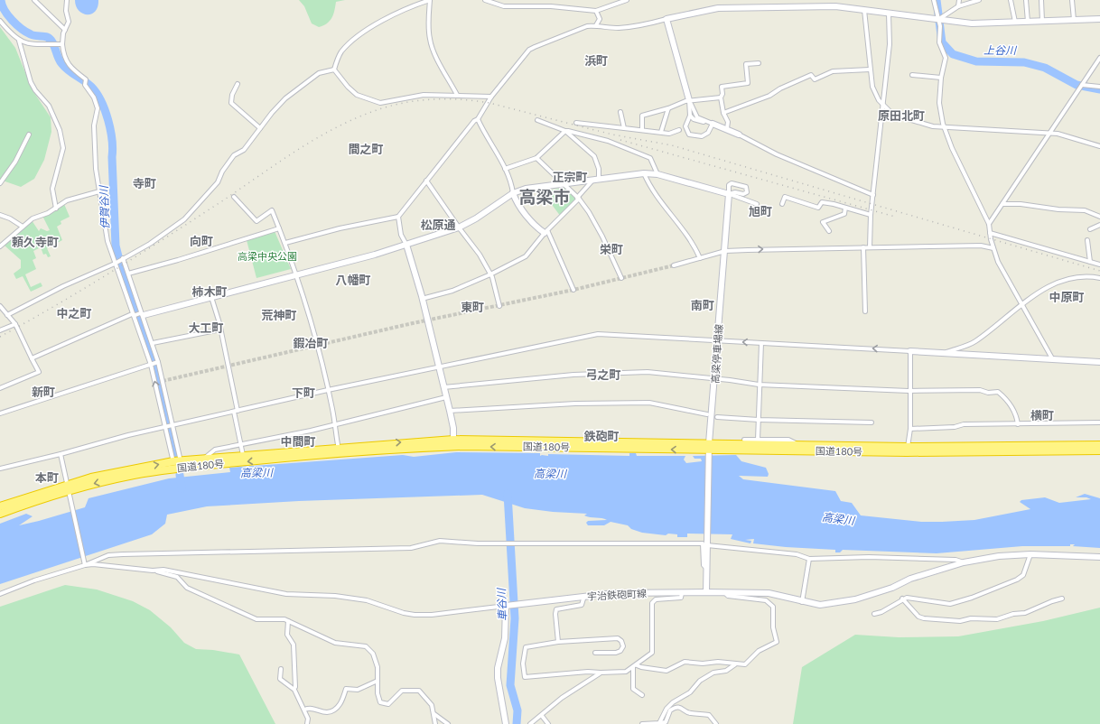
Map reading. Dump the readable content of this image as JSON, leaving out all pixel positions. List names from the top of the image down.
{
  "streets": {
    "highway": ["国道180号"],
    "street": ["高梁停車場線", "宇治鉄砲町線"]
  },
  "crossings": [
    ["高梁停車場線", "国道180号"]
  ],
  "districts": [
    "浜町",
    "原田北町",
    "間之町",
    "正宗町",
    "寺町",
    "高梁市",
    "旭町",
    "松原通",
    "向町",
    "頼久寺町",
    "栄町",
    "八幡町",
    "柿木町",
    "中原町",
    "南町",
    "東町",
    "中之町",
    "荒神町",
    "大工町",
    "鍜冶町",
    "弓之町",
    "新町",
    "下町",
    "横町",
    "鉄砲町",
    "中間町",
    "本町"
  ],
  "water": [
    "上谷川",
    "伊賀谷川",
    "高梁川",
    "車谷川"
  ],
  "parks": ["高梁中央公園"]
}
